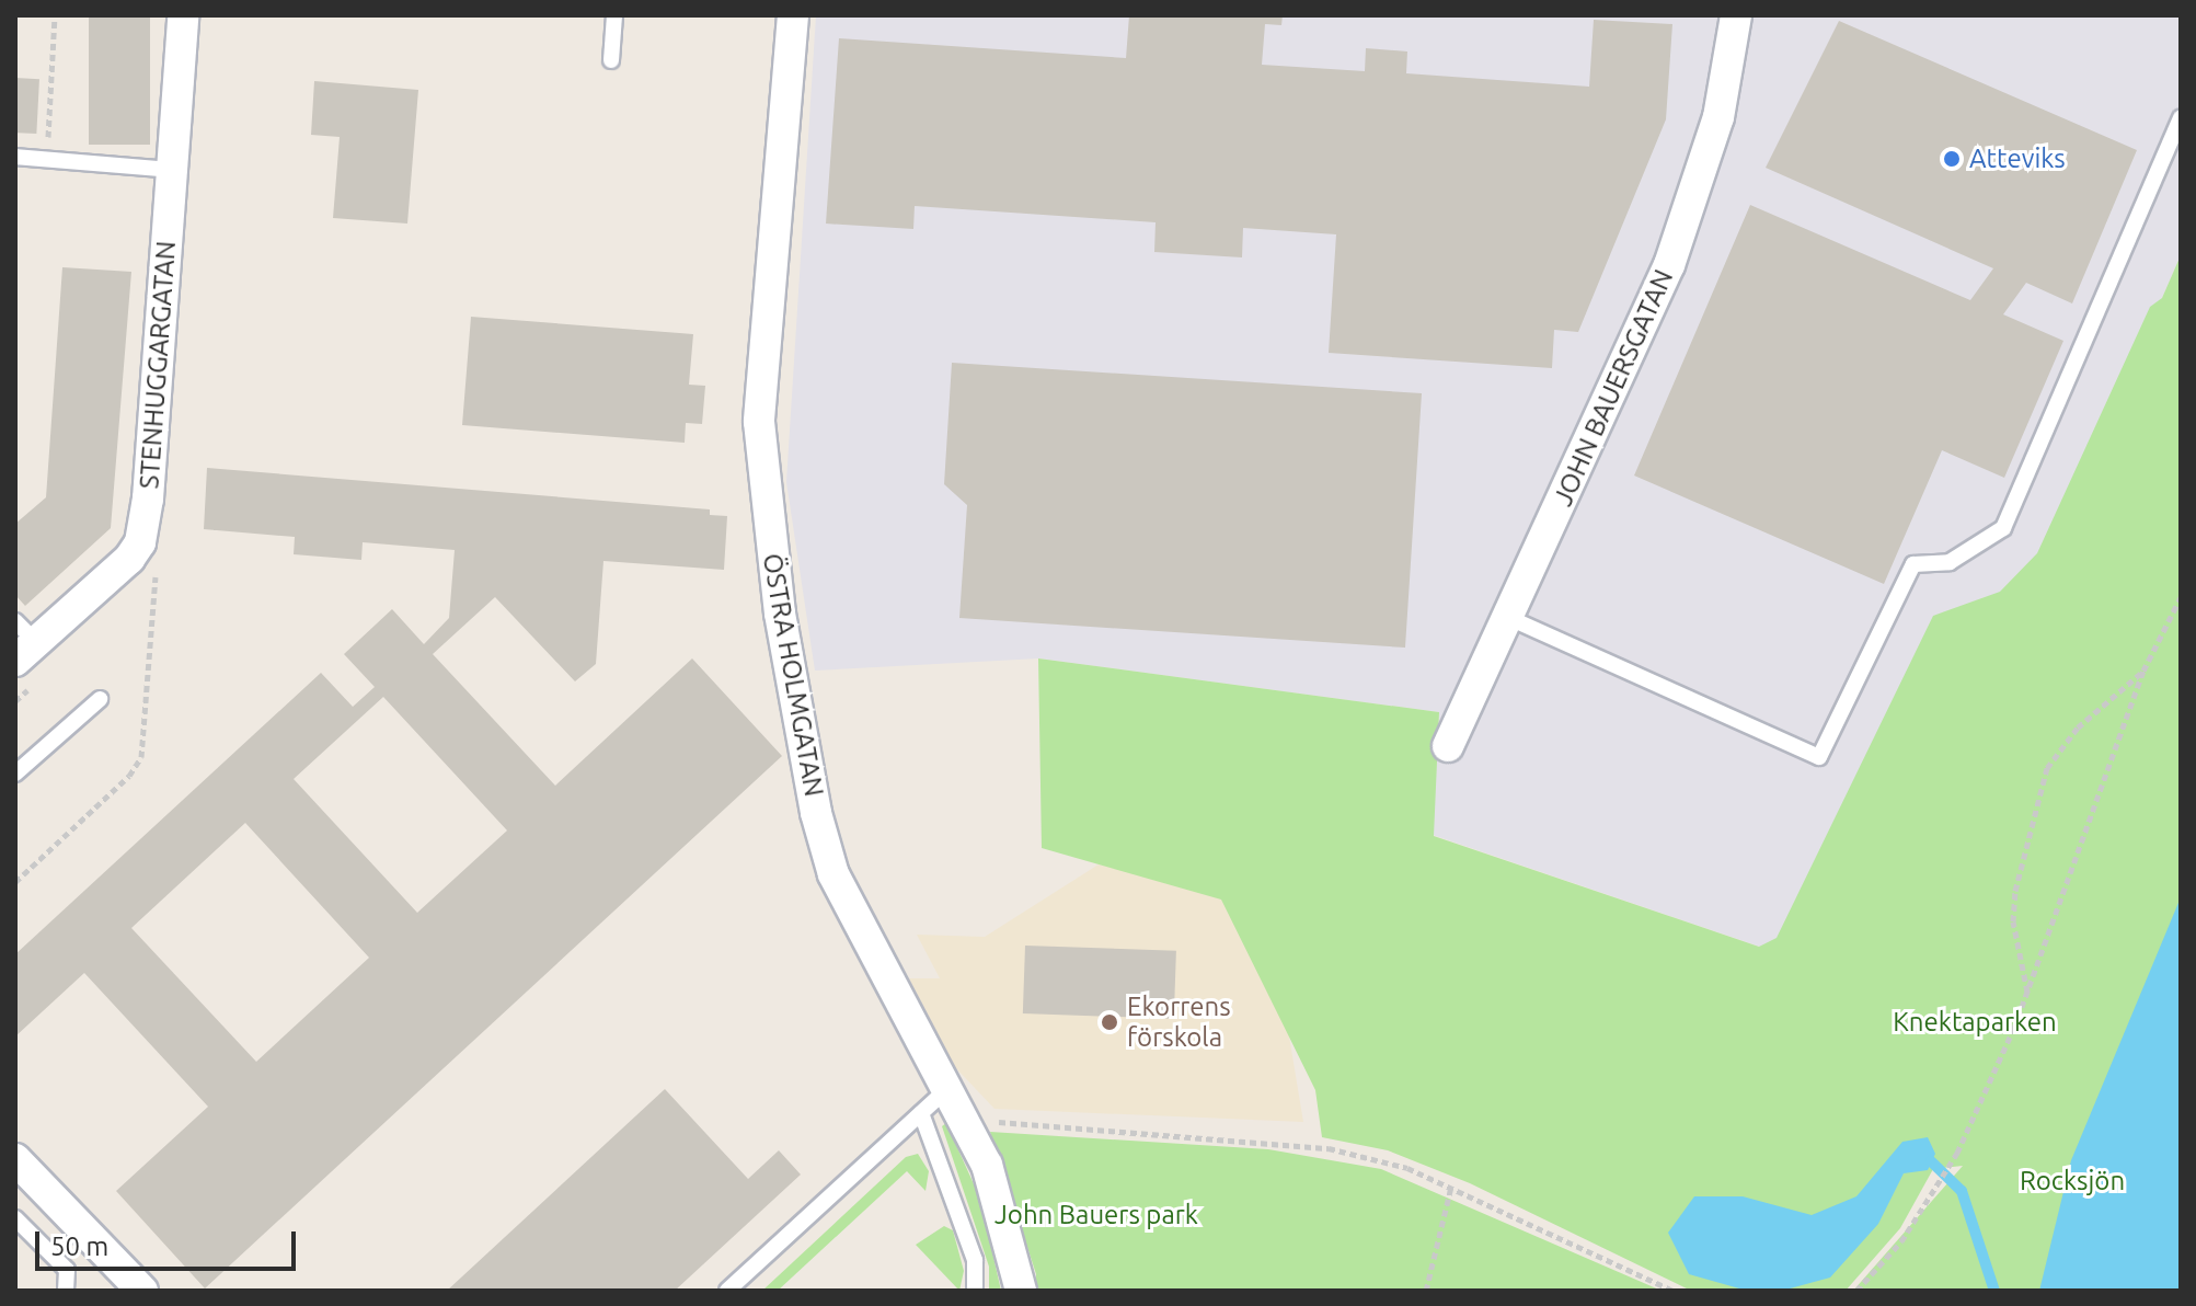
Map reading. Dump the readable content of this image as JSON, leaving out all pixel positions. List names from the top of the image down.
{
  "streets": {
    "street": ["STENHUGGARGATAN", "JOHN BAUERSGATAN", "ÖSTRA HOLMGATAN"]
  },
  "parks": ["Knektaparken", "Rocksjön", "John Bauers park"],
  "places": ["Atteviks", "Ekorrens förskola"],
  "scale_bar": "50 m"
}
